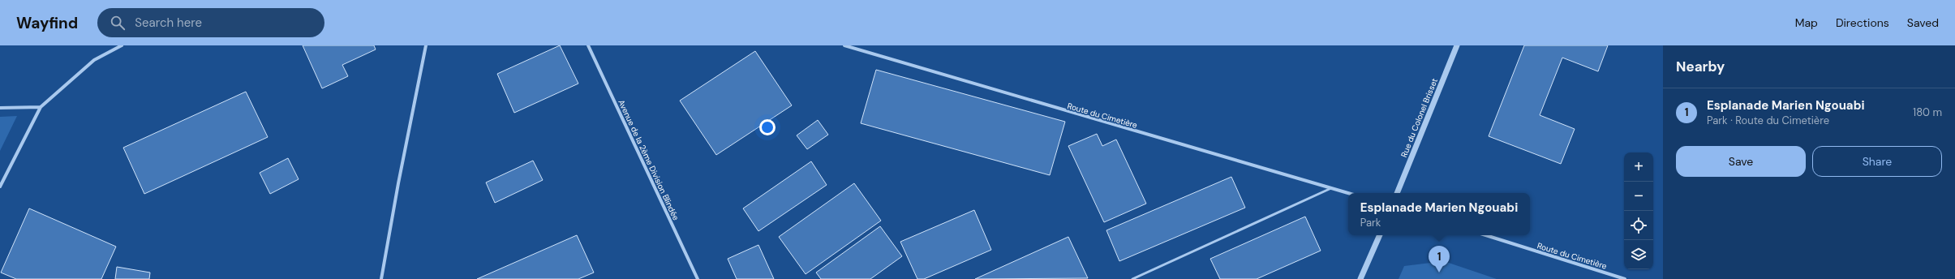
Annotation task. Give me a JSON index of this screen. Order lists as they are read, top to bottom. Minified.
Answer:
{"streets":{"street":["Route du Cimetière","Rue du Colonel Brisset","Avenue de la 2ème Division Blindée"]},"page":{"header":"Wayfind","search":"Search here","nav":["Map","Directions","Saved"],"heading":"Nearby","list":[{"mark":"1","name":"Esplanade Marien Ngouabi","note":"Park · Route du Cimetière","value":"180 m"}],"buttons":["Save","Share"],"map_buttons":["+","−"],"popup":["Esplanade Marien Ngouabi","Park"],"pins":"1"}}
